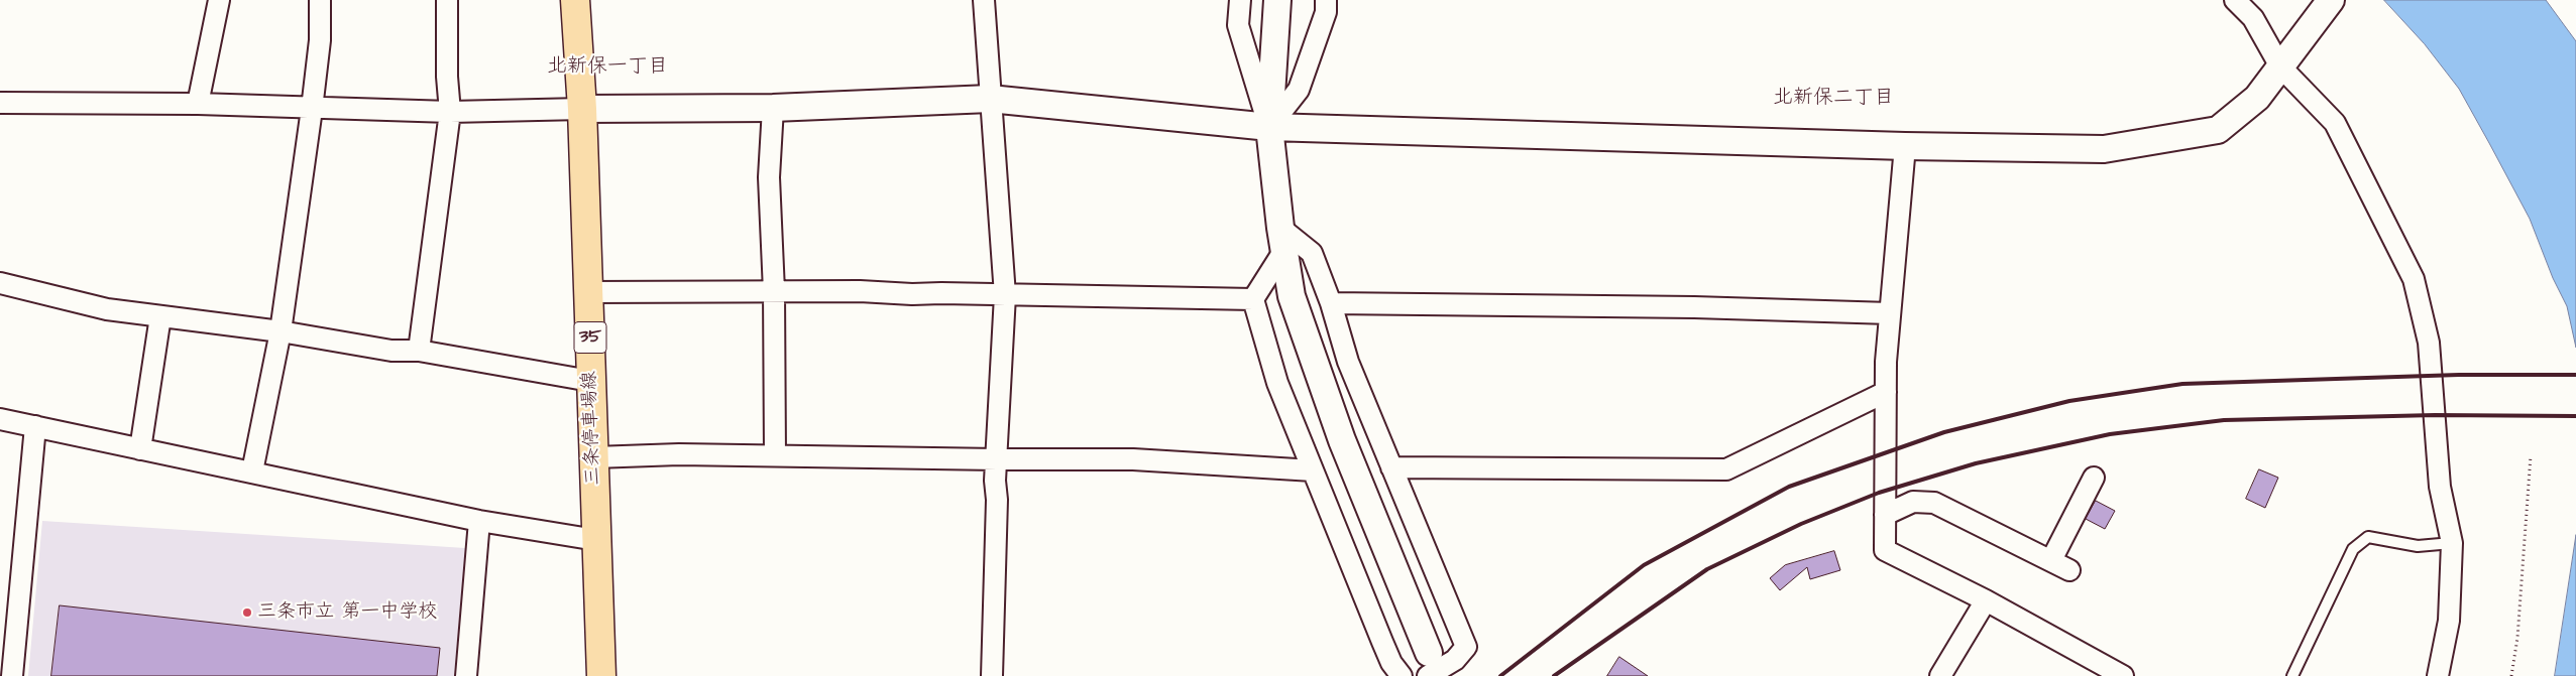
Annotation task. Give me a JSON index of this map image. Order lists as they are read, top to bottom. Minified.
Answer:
{"streets":{"main road":["35","三条停車場線"]},"districts":["北新保一丁目","北新保二丁目"],"places":["三条市立 第一中学校"]}
